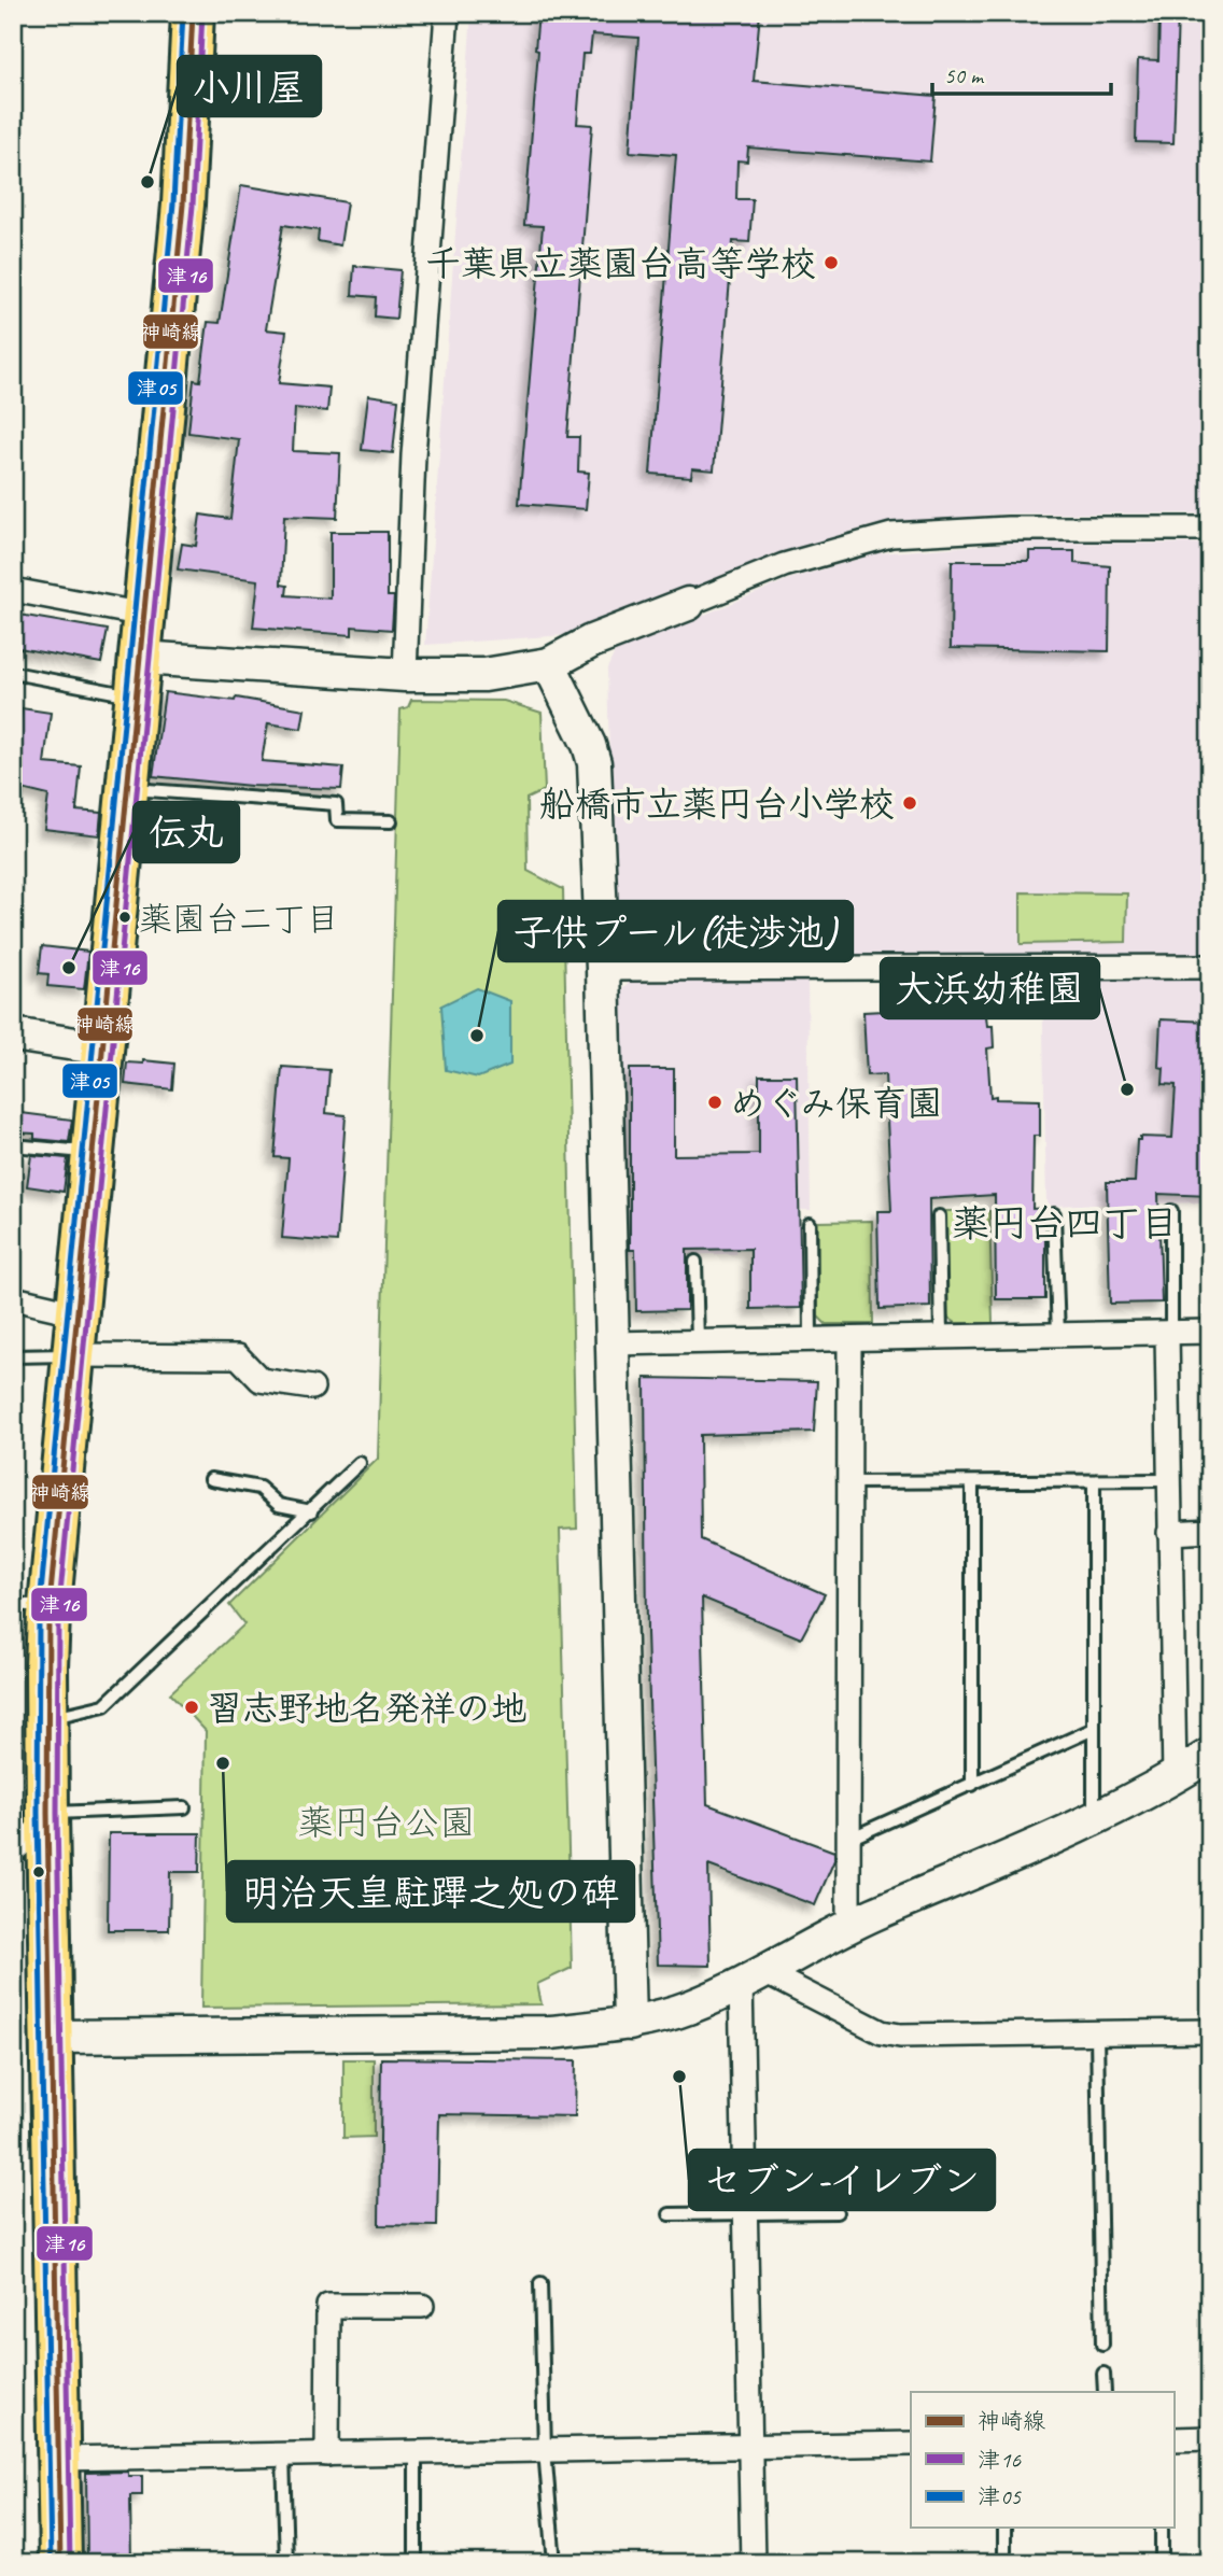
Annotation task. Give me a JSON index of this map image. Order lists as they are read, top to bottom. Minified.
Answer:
{"districts":["薬円台四丁目"],"parks":["薬円台公園"],"places":["小川屋","千葉県立薬園台高等学校","船橋市立薬円台小学校","薬園台二丁目","伝丸","子供プール(徒渉池)","大浜幼稚園","めぐみ保育園","習志野地名発祥の地","明治天皇駐蹕之処の碑","セブン-イレブン"],"lines":["transit line 神崎線","transit line 津16","transit line 津05"],"legend":["神崎線","津16","津05"],"scale_bar":"50 m"}
